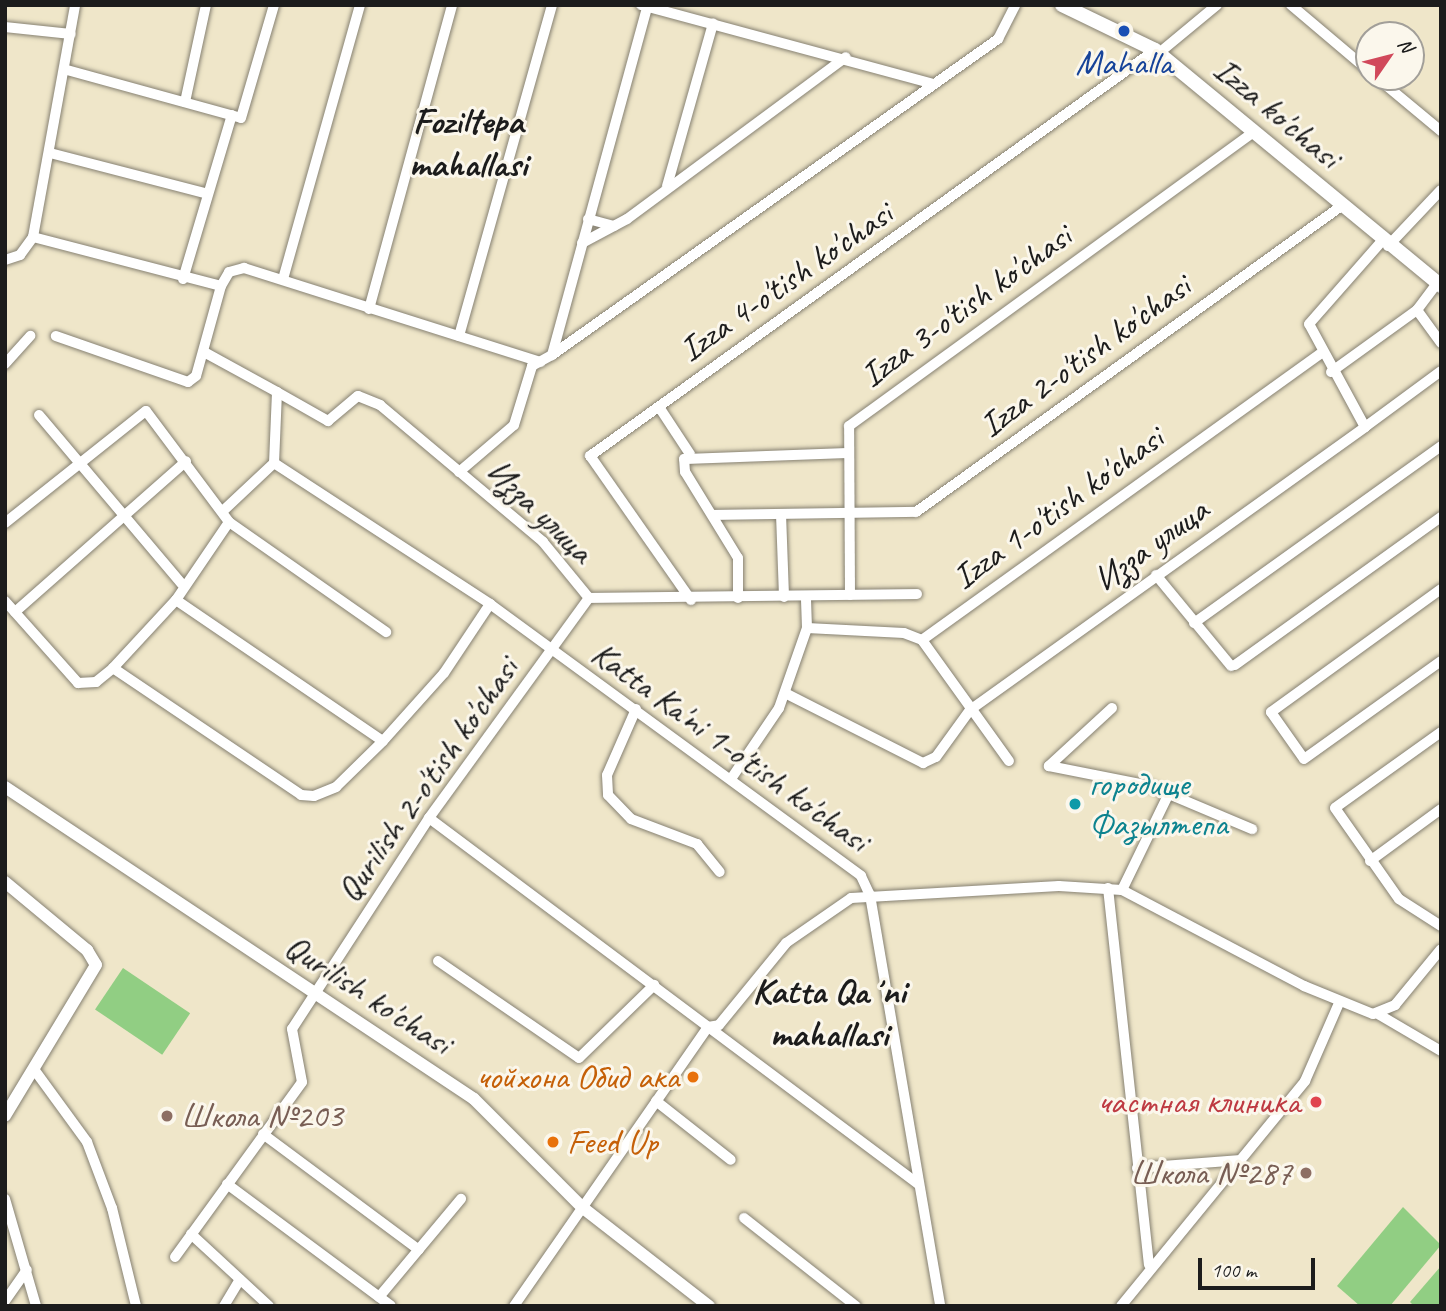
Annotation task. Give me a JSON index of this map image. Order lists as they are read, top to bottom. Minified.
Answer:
{"streets":{"main road":["Izza ko'chasi"],"street":["Izza 4-o'tish ko'chasi","Izza 3-o'tish ko'chasi","Izza 2-o'tish ko'chasi","Izza 1-o'tish ko'chasi","Изза улица","Katta Ka'ni 1-o'tish ko'chasi","Qurilish 2-o'tish ko'chasi","Qurilish ko'chasi"]},"crossings":[["Izza ko'chasi","Izza 4-o'tish ko'chasi"],["Izza ko'chasi","Izza 3-o'tish ko'chasi"],["Izza ko'chasi","Izza 2-o'tish ko'chasi"],["Izza 4-o'tish ko'chasi","Изза улица"],["Izza 3-o'tish ko'chasi","Izza 2-o'tish ko'chasi"],["Izza 3-o'tish ko'chasi","Изза улица"],["Изза улица","Qurilish 2-o'tish ko'chasi"],["Katta Ka'ni 1-o'tish ko'chasi","Qurilish 2-o'tish ko'chasi"],["Qurilish 2-o'tish ko'chasi","Qurilish ko'chasi"]],"districts":["Foziltepa mahallasi","Katta Qaʼni mahallasi"],"places":["Mahalla","городище Фазылтепа","чойхона Обид ака","частная клиника","Школа №203","Feed Up","Школа №287"],"scale_bar":"100 m","north":"top right"}
